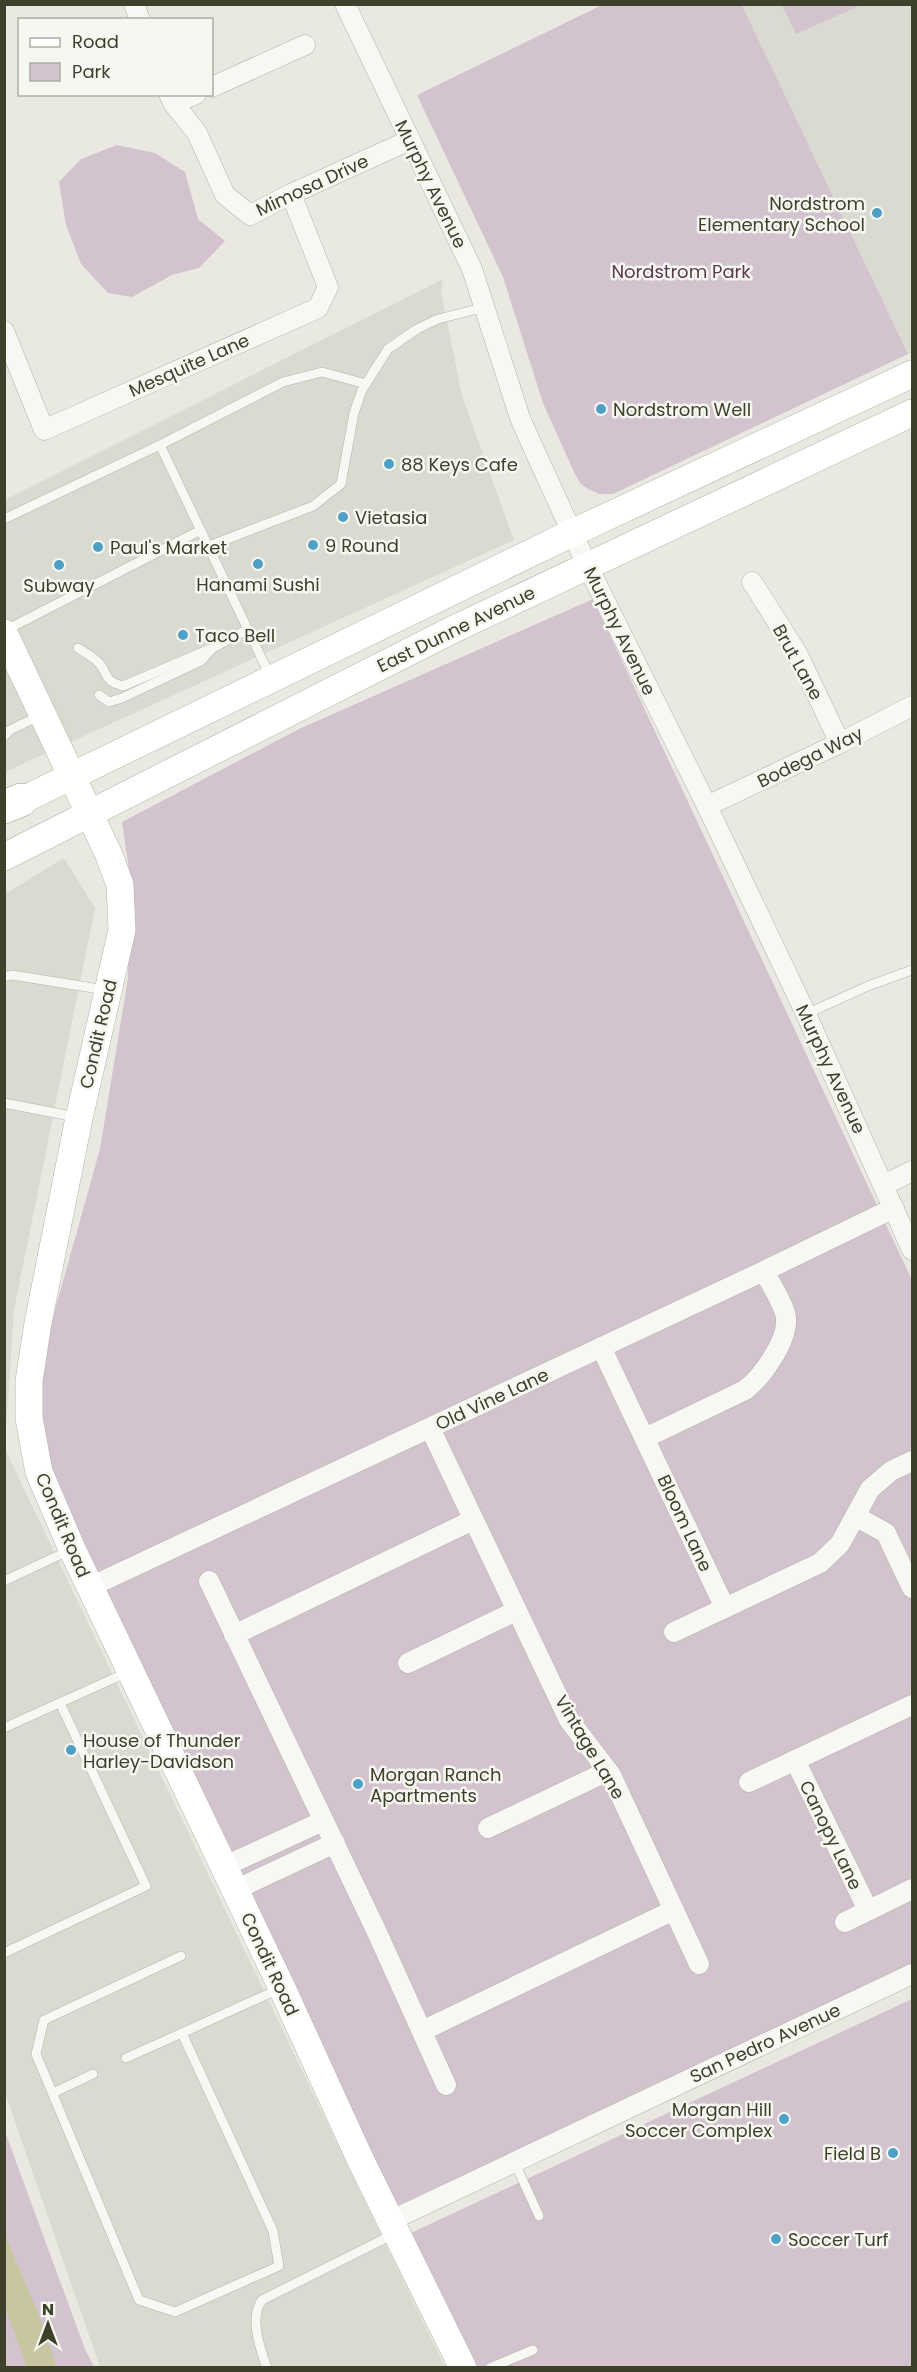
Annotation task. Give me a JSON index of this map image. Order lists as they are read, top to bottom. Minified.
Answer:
{"streets":{"main road":["East Dunne Avenue","Condit Road"],"street":["Murphy Avenue","Mimosa Drive","Mesquite Lane","Brut Lane","Bodega Way","Old Vine Lane","Bloom Lane","Vintage Lane","Canopy Lane","San Pedro Avenue"]},"crossings":[["Murphy Avenue","Mimosa Drive"],["Murphy Avenue","East Dunne Avenue"],["Murphy Avenue","Bodega Way"],["Murphy Avenue","Old Vine Lane"],["Mimosa Drive","Mesquite Lane"],["East Dunne Avenue","Condit Road"],["Brut Lane","Bodega Way"],["Condit Road","Old Vine Lane"],["Condit Road","San Pedro Avenue"],["Old Vine Lane","Bloom Lane"],["Old Vine Lane","Vintage Lane"]],"parks":["Nordstrom Park"],"places":["Nordstrom Elementary School","Nordstrom Well","88 Keys Cafe","Vietasia","9 Round","Paul's Market","Hanami Sushi","Subway","Taco Bell","House of Thunder Harley-Davidson","Morgan Ranch Apartments","Morgan Hill Soccer Complex","Field B","Soccer Turf"],"legend":["Road","Park"],"north":"top"}
